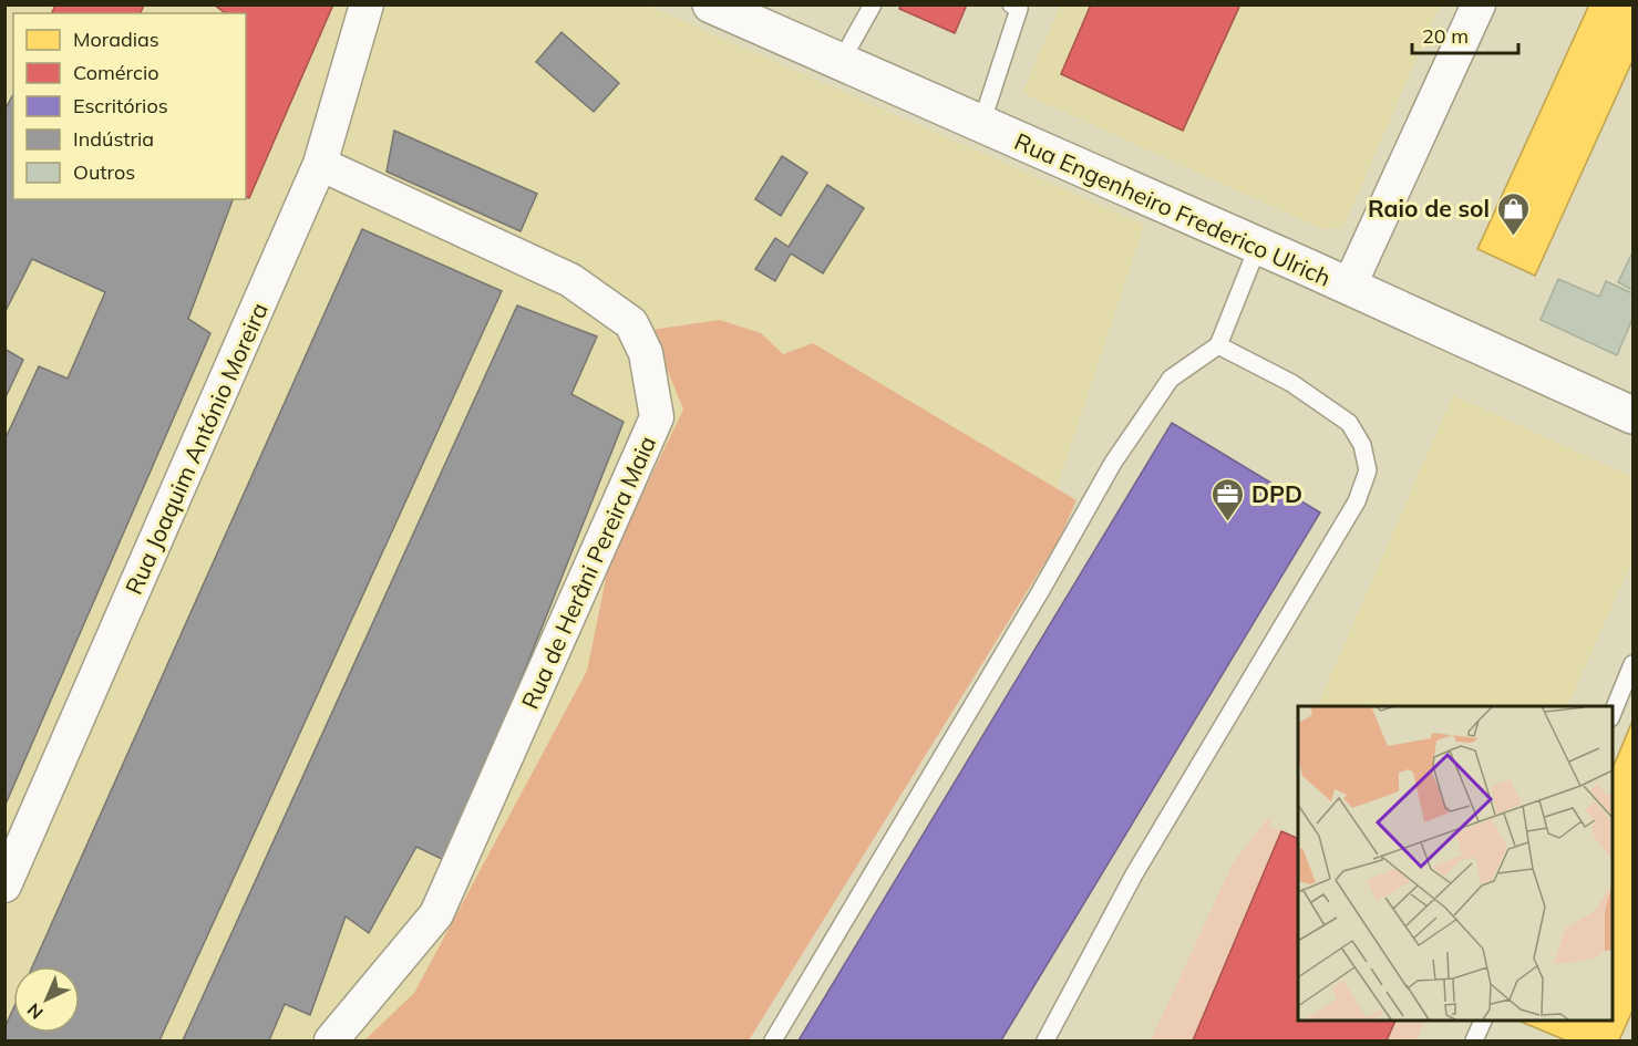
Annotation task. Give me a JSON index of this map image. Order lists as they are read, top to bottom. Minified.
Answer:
{"streets":{"main road":["Rua Engenheiro Frederico Ulrich"],"street":["Rua Joaquim António Moreira","Rua de Herâni Pereira Maia"]},"crossings":[["Rua Joaquim António Moreira","Rua de Herâni Pereira Maia"]],"places":{"shop":["Raio de sol"],"office":["DPD"]},"legend":["Moradias","Comércio","Escritórios","Indústria","Outros"],"scale_bar":"20 m","north":"bottom left"}
